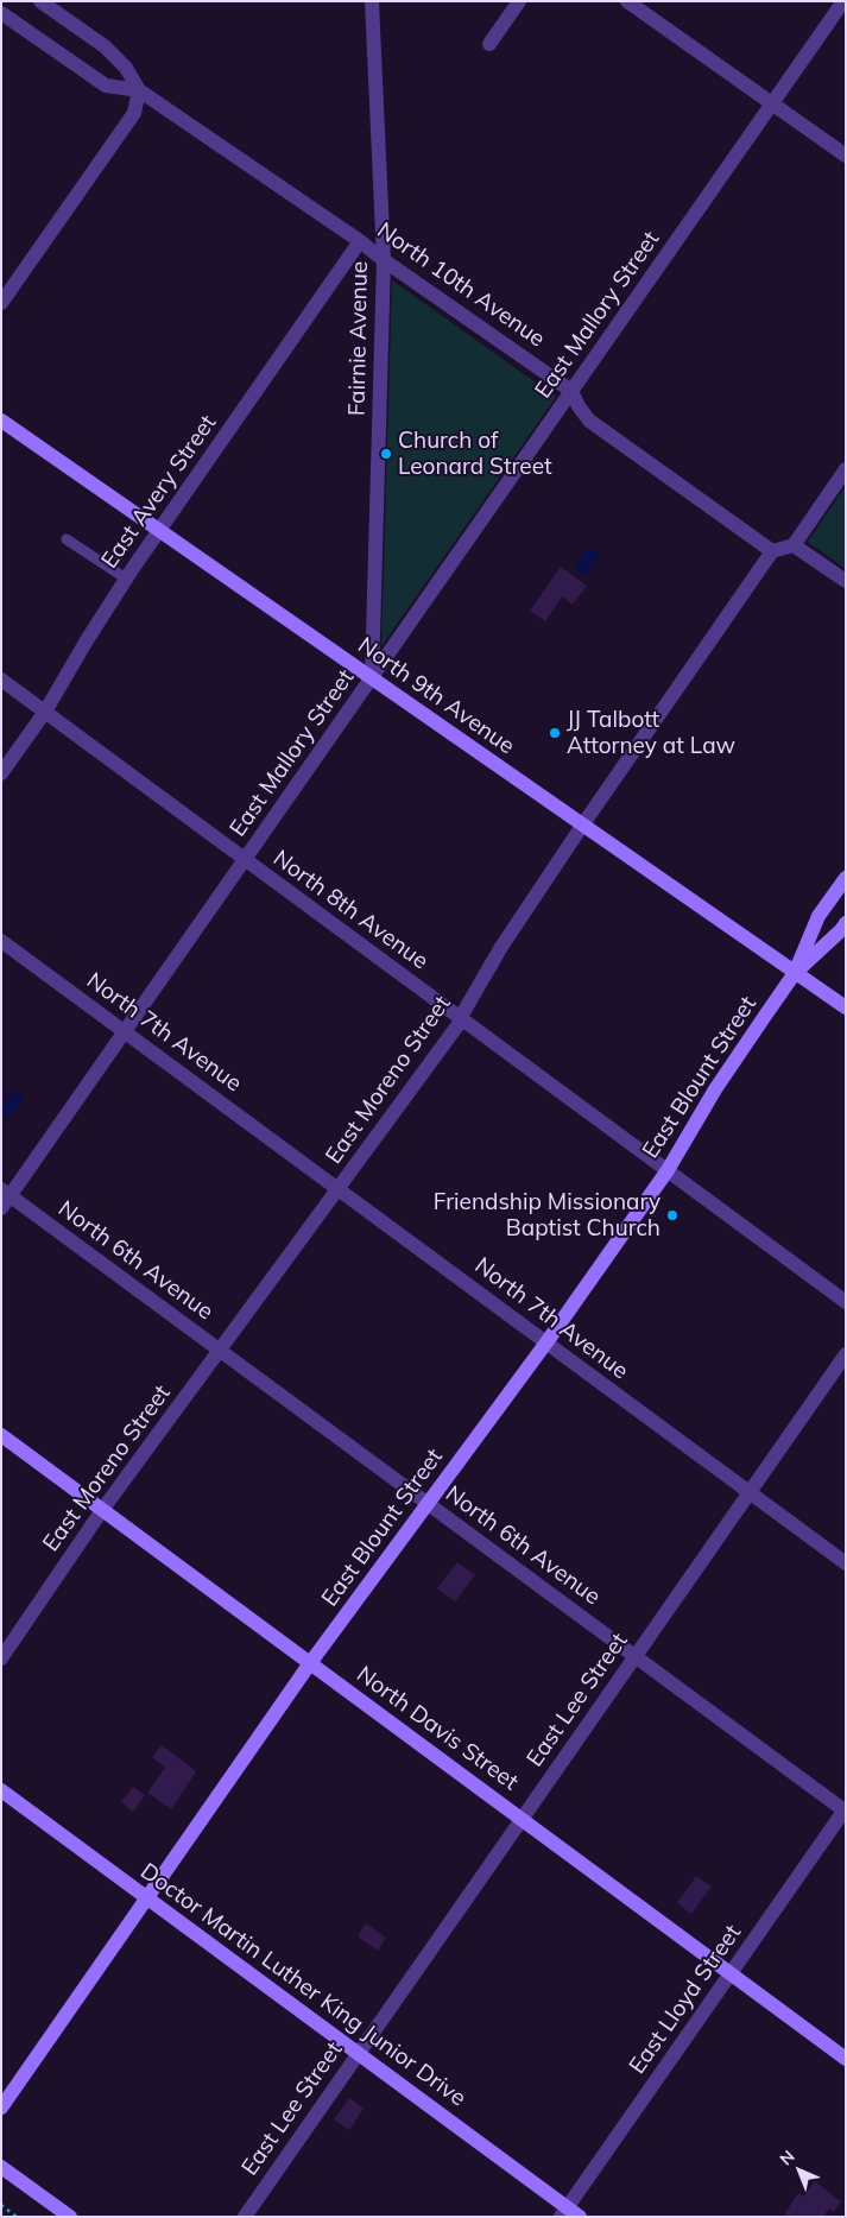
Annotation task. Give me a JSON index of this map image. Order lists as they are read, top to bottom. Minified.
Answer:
{"streets":{"main road":["North 9th Avenue","East Blount Street","North Davis Street","Doctor Martin Luther King Junior Drive"],"street":["North 10th Avenue","East Mallory Street","Fairnie Avenue","East Avery Street","North 8th Avenue","North 7th Avenue","East Moreno Street","North 6th Avenue","East Lee Street","East Lloyd Street"]},"crossings":[["North 10th Avenue","East Mallory Street"],["North 10th Avenue","Fairnie Avenue"],["North 10th Avenue","East Avery Street"],["North 10th Avenue","East Moreno Street"],["East Mallory Street","Fairnie Avenue"],["East Mallory Street","North 9th Avenue"],["East Mallory Street","North 8th Avenue"],["East Mallory Street","North 7th Avenue"],["East Mallory Street","North 6th Avenue"],["Fairnie Avenue","North 9th Avenue"],["East Avery Street","North 9th Avenue"],["East Avery Street","North 8th Avenue"],["North 9th Avenue","East Blount Street"],["North 9th Avenue","East Moreno Street"],["North 8th Avenue","East Blount Street"],["North 8th Avenue","East Moreno Street"],["North 7th Avenue","East Blount Street"],["North 7th Avenue","East Moreno Street"],["North 7th Avenue","East Lee Street"],["East Blount Street","North 6th Avenue"],["East Blount Street","North Davis Street"],["East Blount Street","Doctor Martin Luther King Junior Drive"],["East Moreno Street","North 6th Avenue"],["East Moreno Street","North Davis Street"],["North 6th Avenue","East Lee Street"],["North 6th Avenue","East Lloyd Street"],["East Lee Street","North Davis Street"],["East Lee Street","Doctor Martin Luther King Junior Drive"],["North Davis Street","East Lloyd Street"],["Doctor Martin Luther King Junior Drive","East Lloyd Street"]],"places":["Church of Leonard Street","JJ Talbott Attorney at Law","Friendship Missionary Baptist Church"],"north":"top left"}
